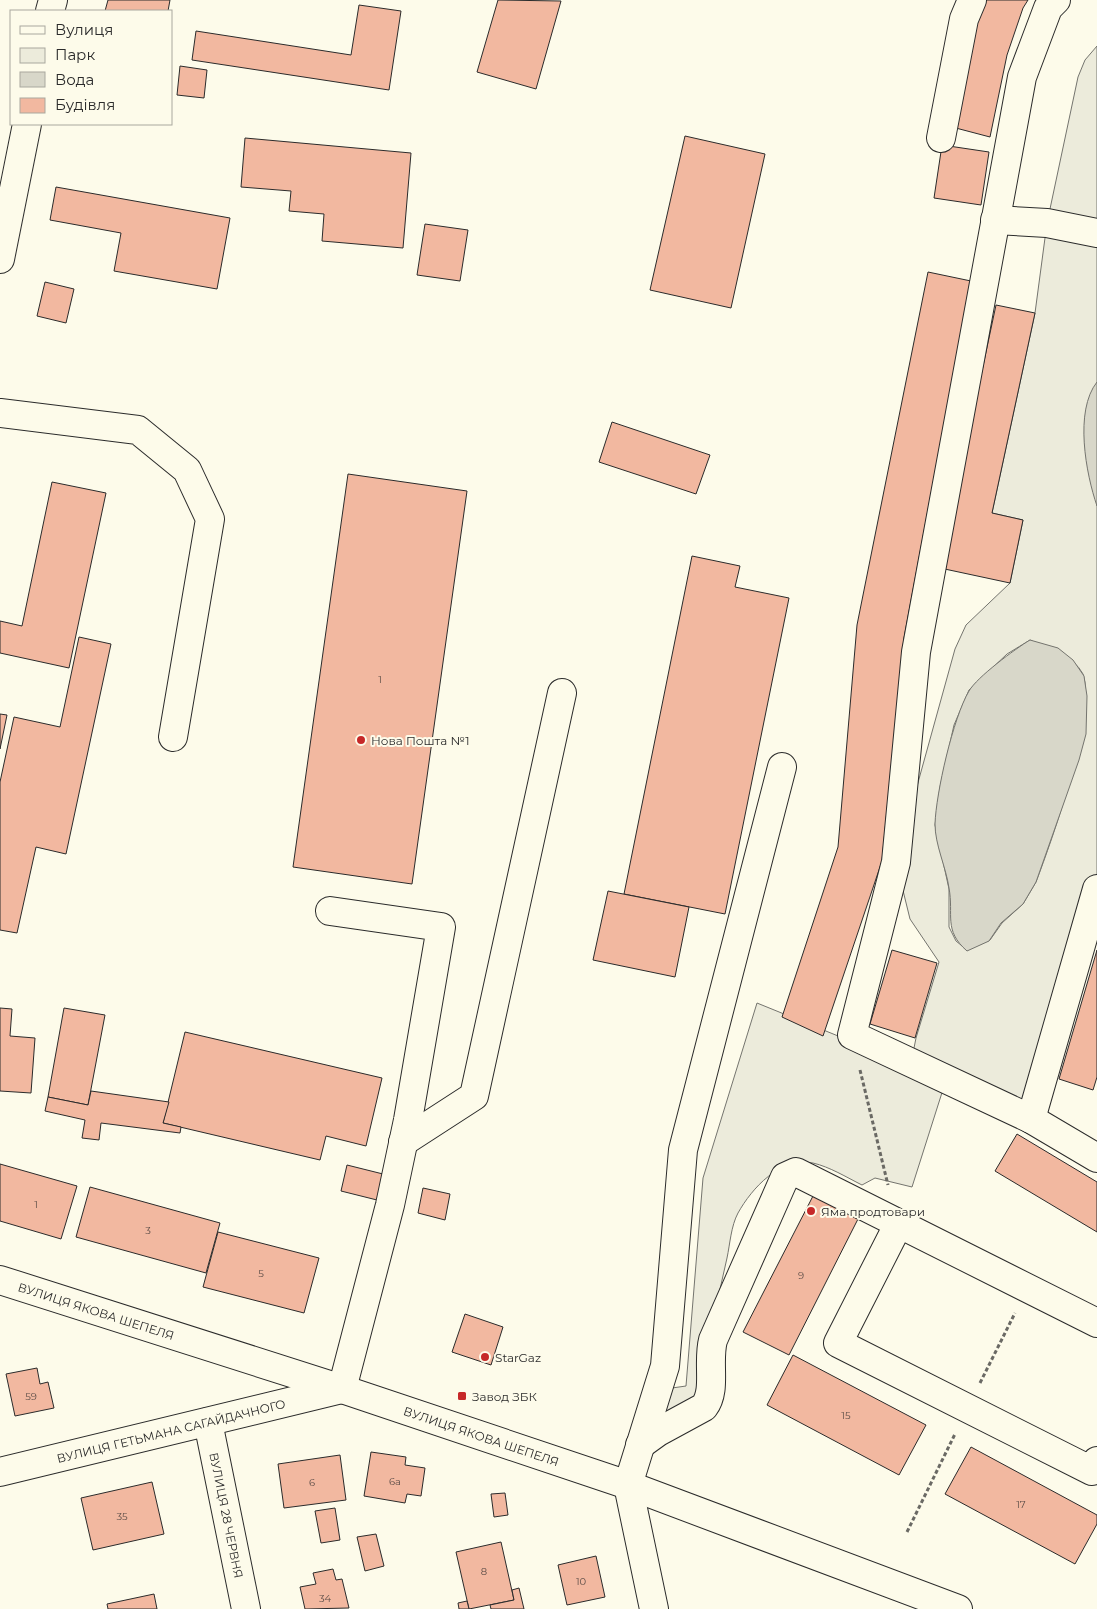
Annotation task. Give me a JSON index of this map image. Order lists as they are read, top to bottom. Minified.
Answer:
{"streets":{"street":["ВУЛИЦЯ ЯКОВА ШЕПЕЛЯ","ВУЛИЦЯ ГЕТЬМАНА САГАЙДАЧНОГО","ВУЛИЦЯ 28 ЧЕРВНЯ"]},"crossings":[["ВУЛИЦЯ ЯКОВА ШЕПЕЛЯ","ВУЛИЦЯ ГЕТЬМАНА САГАЙДАЧНОГО"],["ВУЛИЦЯ ГЕТЬМАНА САГАЙДАЧНОГО","ВУЛИЦЯ 28 ЧЕРВНЯ"]],"places":{"other":["Нова Пошта №1","Яма продтовари","StarGaz"],"transit":["Завод ЗБК"]},"house_numbers":["1","1","3","5","9","59","15","6а","6","17","35","8","10","34"],"legend":["Вулиця","Парк","Вода","Будівля"]}
